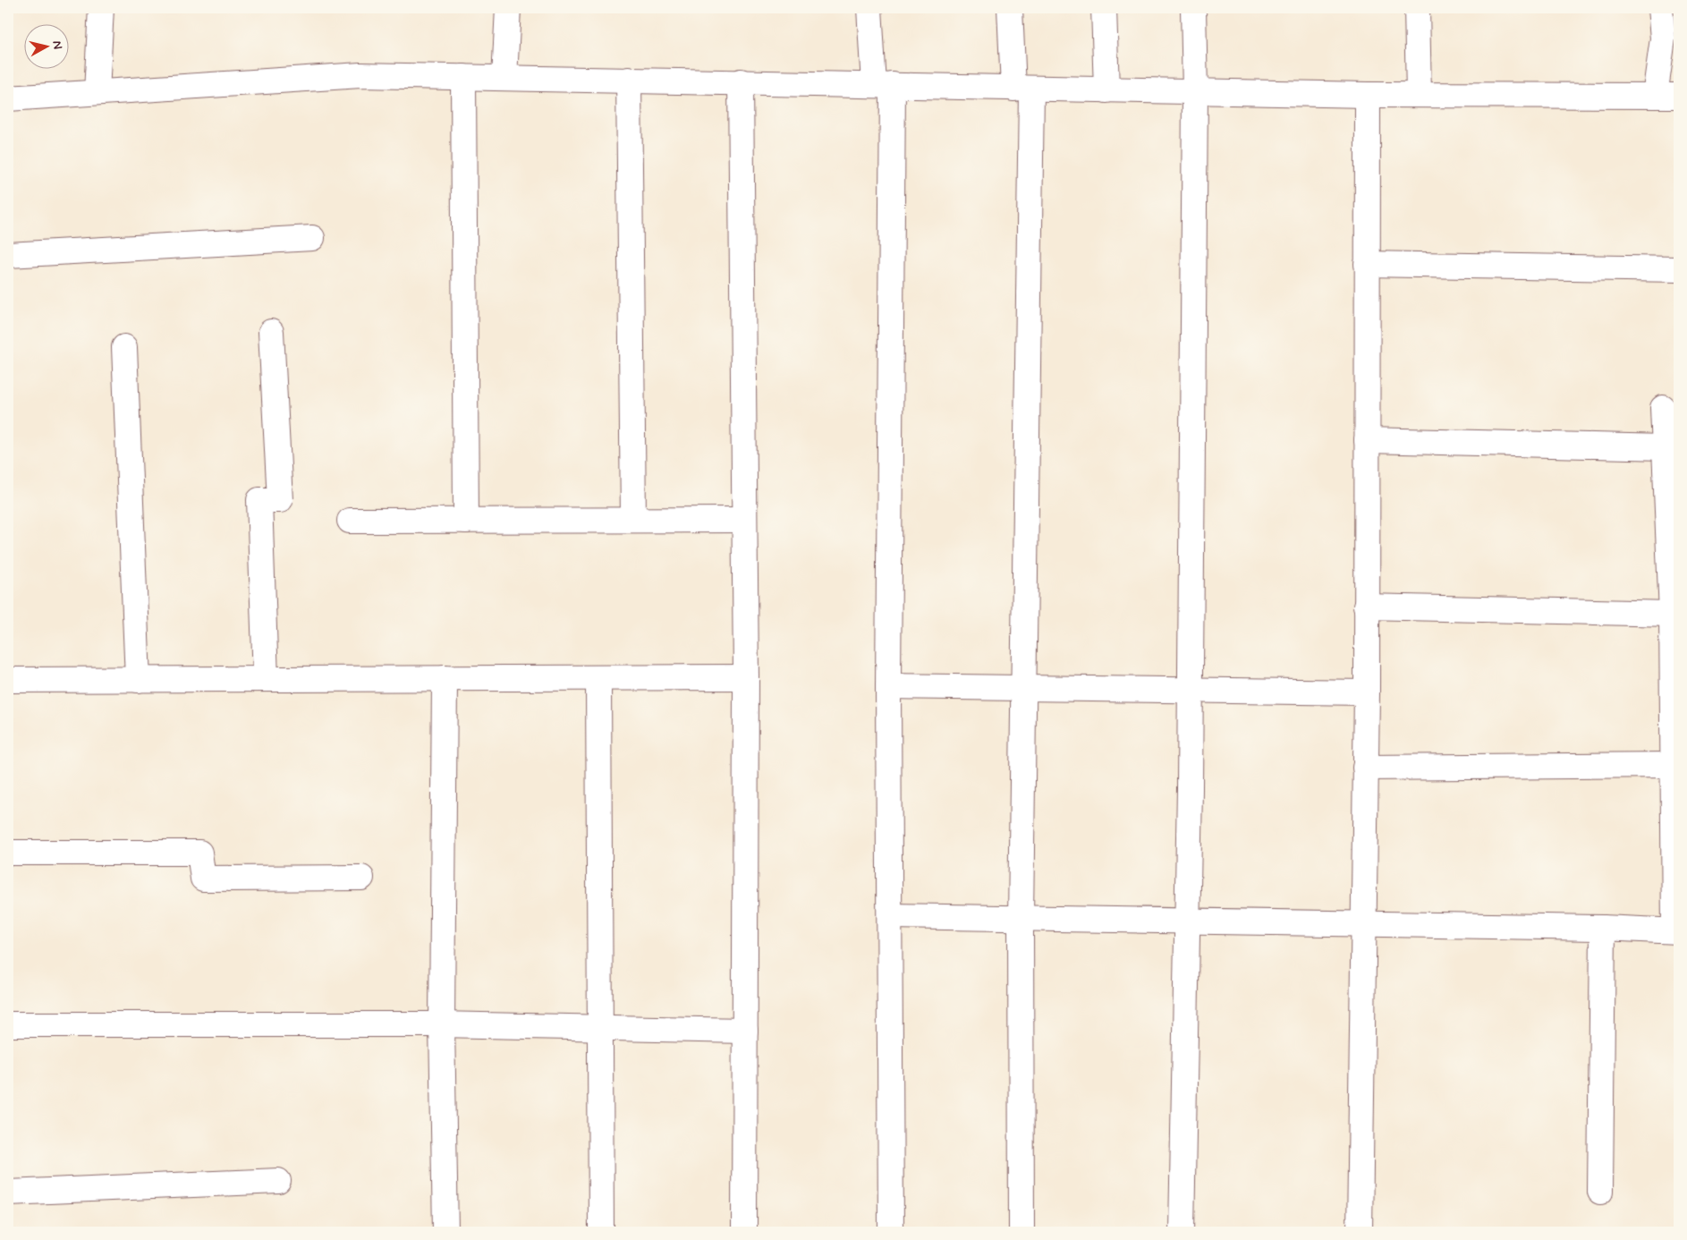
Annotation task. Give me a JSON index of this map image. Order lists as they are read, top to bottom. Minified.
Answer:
{"north":"right"}
